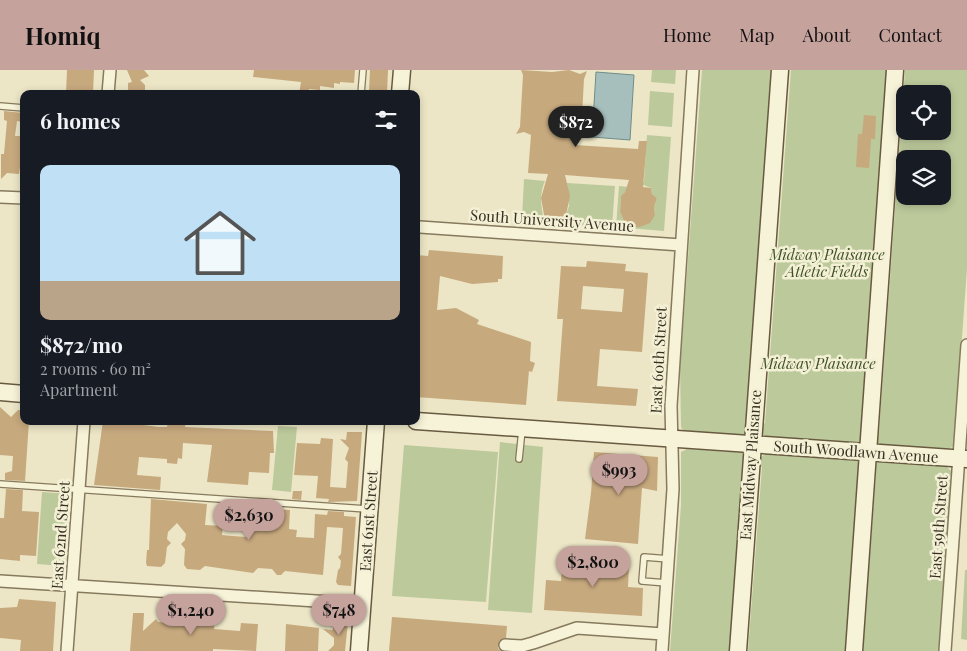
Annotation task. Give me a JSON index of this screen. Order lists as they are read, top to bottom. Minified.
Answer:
{"streets":{"street":["South University Avenue","East 60th Street","South Woodlawn Avenue","East Midway Plaisance","East 61st Street","East 59th Street","East 62nd Street"]},"crossings":[["South University Avenue","East 60th Street"],["East 60th Street","South Woodlawn Avenue"],["South Woodlawn Avenue","East Midway Plaisance"],["South Woodlawn Avenue","East 59th Street"]],"parks":["Midway Plaisance Atletic Fields","Midway Plaisance"],"page":{"header":"Homiq","nav":["Home","Map","About","Contact"],"heading":"6 homes","price":["$872","$993","$2,630","$2,800","$1,240","$748"],"list":[{"name":"$872/mo","note":"2 rooms · 60 m² · Apartment"}]}}
